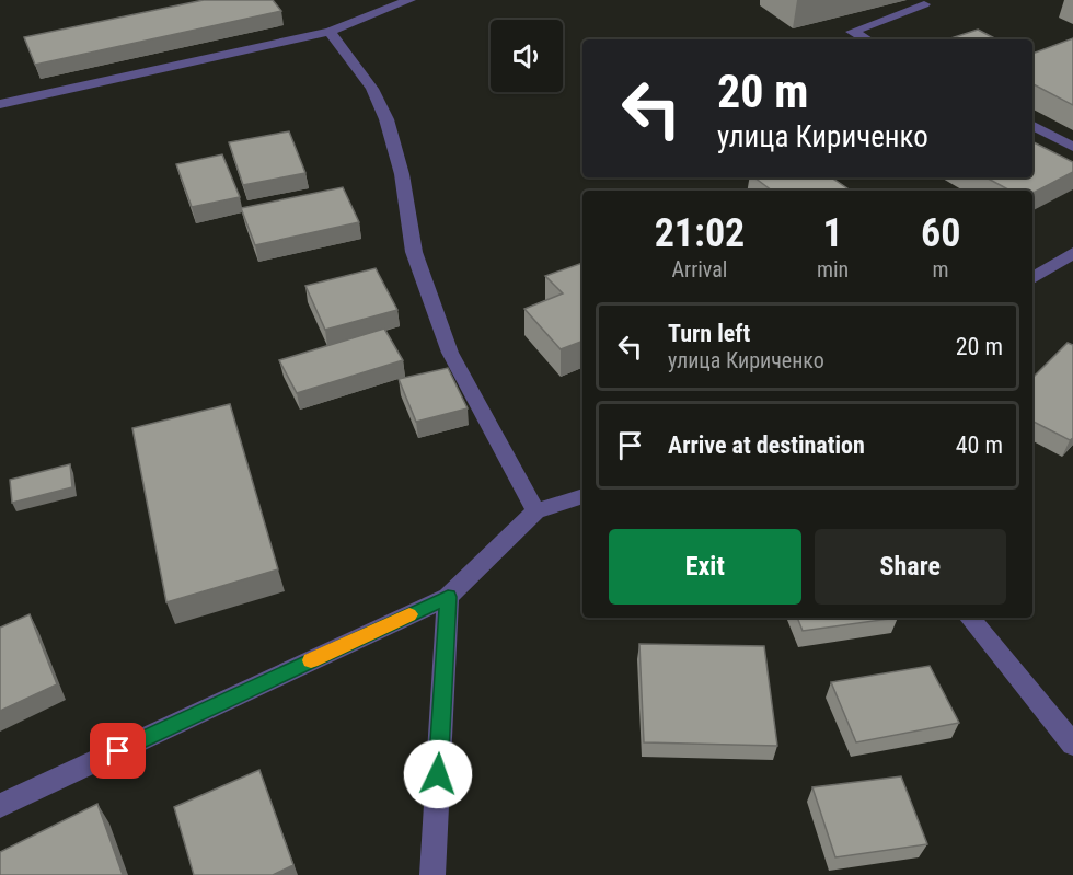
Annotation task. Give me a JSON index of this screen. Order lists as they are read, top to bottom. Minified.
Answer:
{"page":{"turn":["20 m","улица Кириченко"],"eta":["21:02","Arrival","1","min","60","m"],"list":[{"name":"Turn left","note":"улица Кириченко","value":"20 m"},{"name":"Arrive at destination","value":"40 m"}],"buttons":["Exit","Share"]}}
